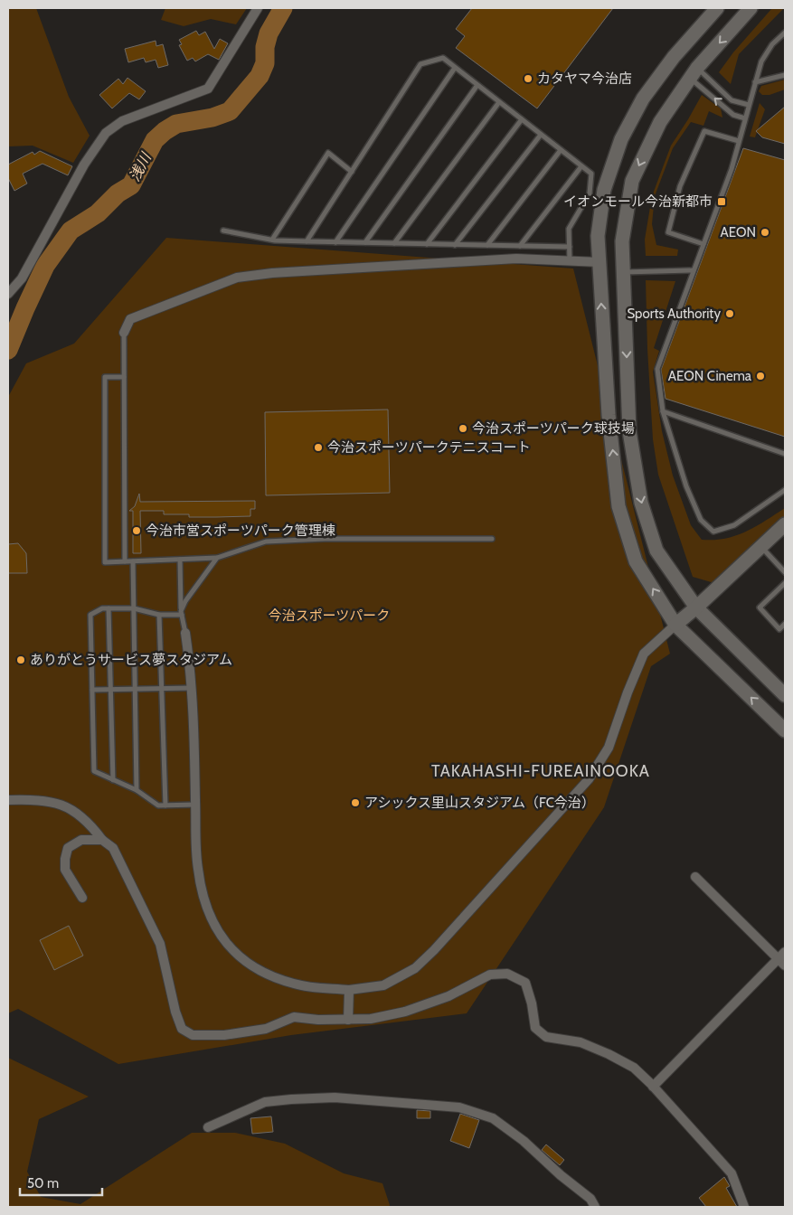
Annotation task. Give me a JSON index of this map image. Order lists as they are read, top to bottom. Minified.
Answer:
{"districts":["TAKAHASHI-FUREAINOOKA"],"water":["浅川"],"parks":["今治スポーツパーク"],"places":{"other":["カタヤマ今治店","AEON","Sports Authority","AEON Cinema","今治スポーツパーク球技場","今治スポーツパークテニスコート","今治市営スポーツパーク管理棟","ありがとうサービス夢スタジアム","アシックス里山スタジアム（FC今治）"],"transit":["イオンモール今治新都市"]},"scale_bar":"50 m"}
